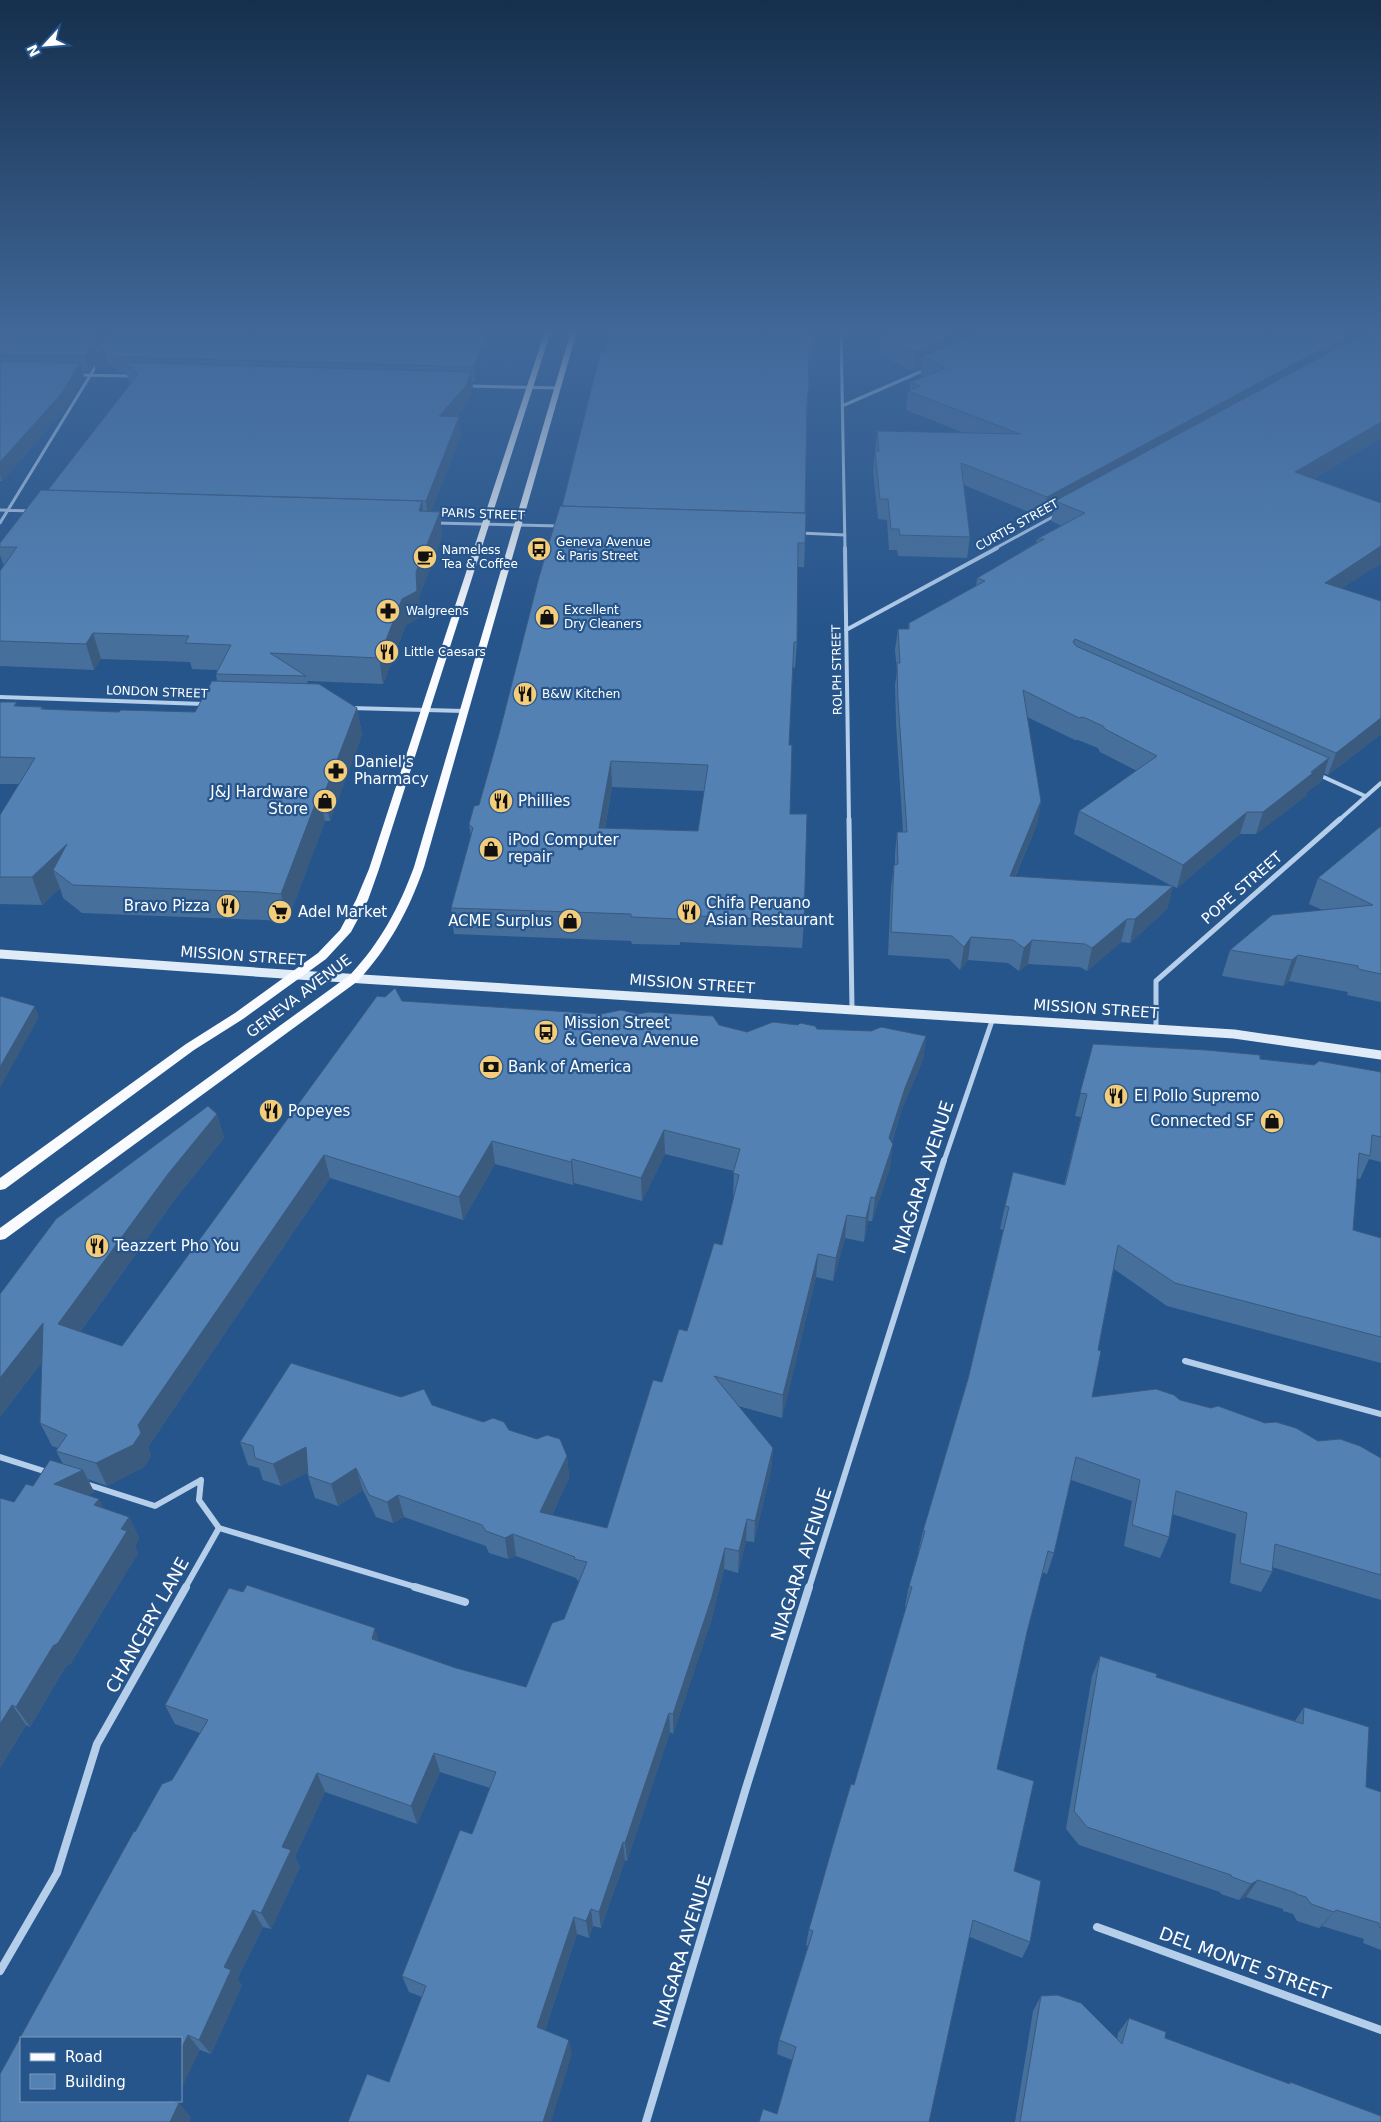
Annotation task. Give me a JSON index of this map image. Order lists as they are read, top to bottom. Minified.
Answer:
{"streets":{"main road":["MISSION STREET","GENEVA AVENUE"],"street":["PARIS STREET","CURTIS STREET","ROLPH STREET","LONDON STREET","POPE STREET","NIAGARA AVENUE","CHANCERY LANE","DEL MONTE STREET"]},"crossings":[["PARIS STREET","GENEVA AVENUE"],["CURTIS STREET","ROLPH STREET"],["ROLPH STREET","MISSION STREET"],["POPE STREET","MISSION STREET"],["MISSION STREET","GENEVA AVENUE"],["MISSION STREET","NIAGARA AVENUE"]],"places":{"bus stop":["Geneva Avenue & Paris Street","Mission Street & Geneva Avenue"],"cafe":["Nameless Tea & Coffee"],"pharmacy":["Walgreens","Daniel's Pharmacy"],"shop":["Excellent Dry Cleaners","J&J Hardware Store","iPod Computer repair","ACME Surplus","Connected SF"],"restaurant":["Little Caesars","B&W Kitchen","Phillies","Bravo Pizza","Chifa Peruano Asian Restaurant","El Pollo Supremo","Popeyes","Teazzert Pho You"],"supermarket":["Adel Market"],"bank":["Bank of America"]},"legend":["Road","Building"],"north":"bottom left"}
